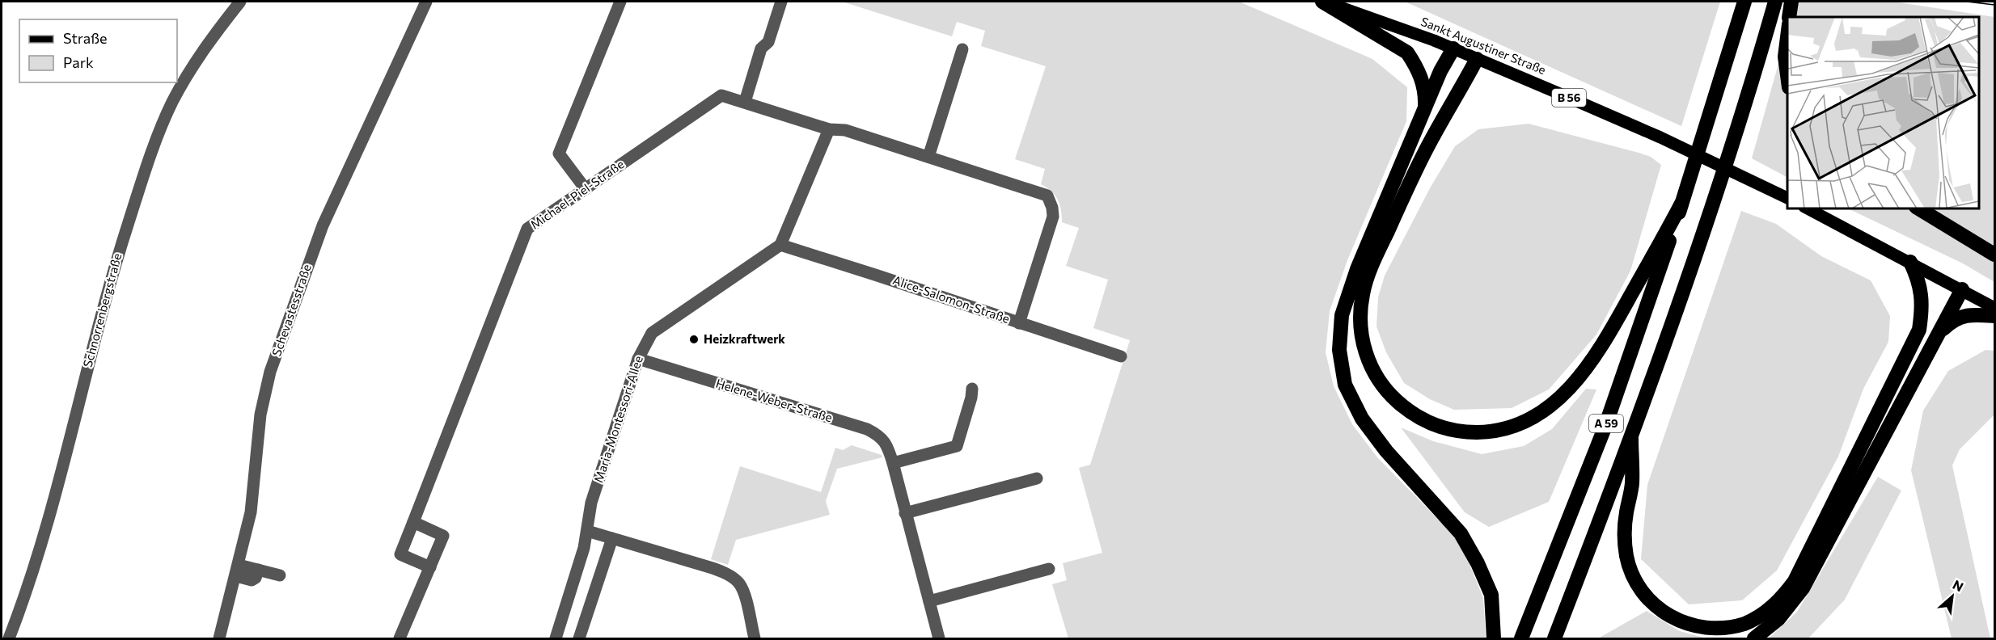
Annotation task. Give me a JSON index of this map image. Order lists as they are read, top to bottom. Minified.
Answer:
{"streets":{"highway":["A 59"],"main road":["Sankt Augustiner Straße","B 56"],"street":["Michael-Piel-Straße","Alice-Salomon-Straße","Schnorrenbergstraße","Schevastesstraße","Helene-Weber-Straße","Maria-Montessori-Allee"]},"crossings":[["Michael-Piel-Straße","Alice-Salomon-Straße"],["Alice-Salomon-Straße","Maria-Montessori-Allee"],["Helene-Weber-Straße","Maria-Montessori-Allee"]],"places":["Heizkraftwerk"],"legend":["Straße","Park"],"north":"top right"}
